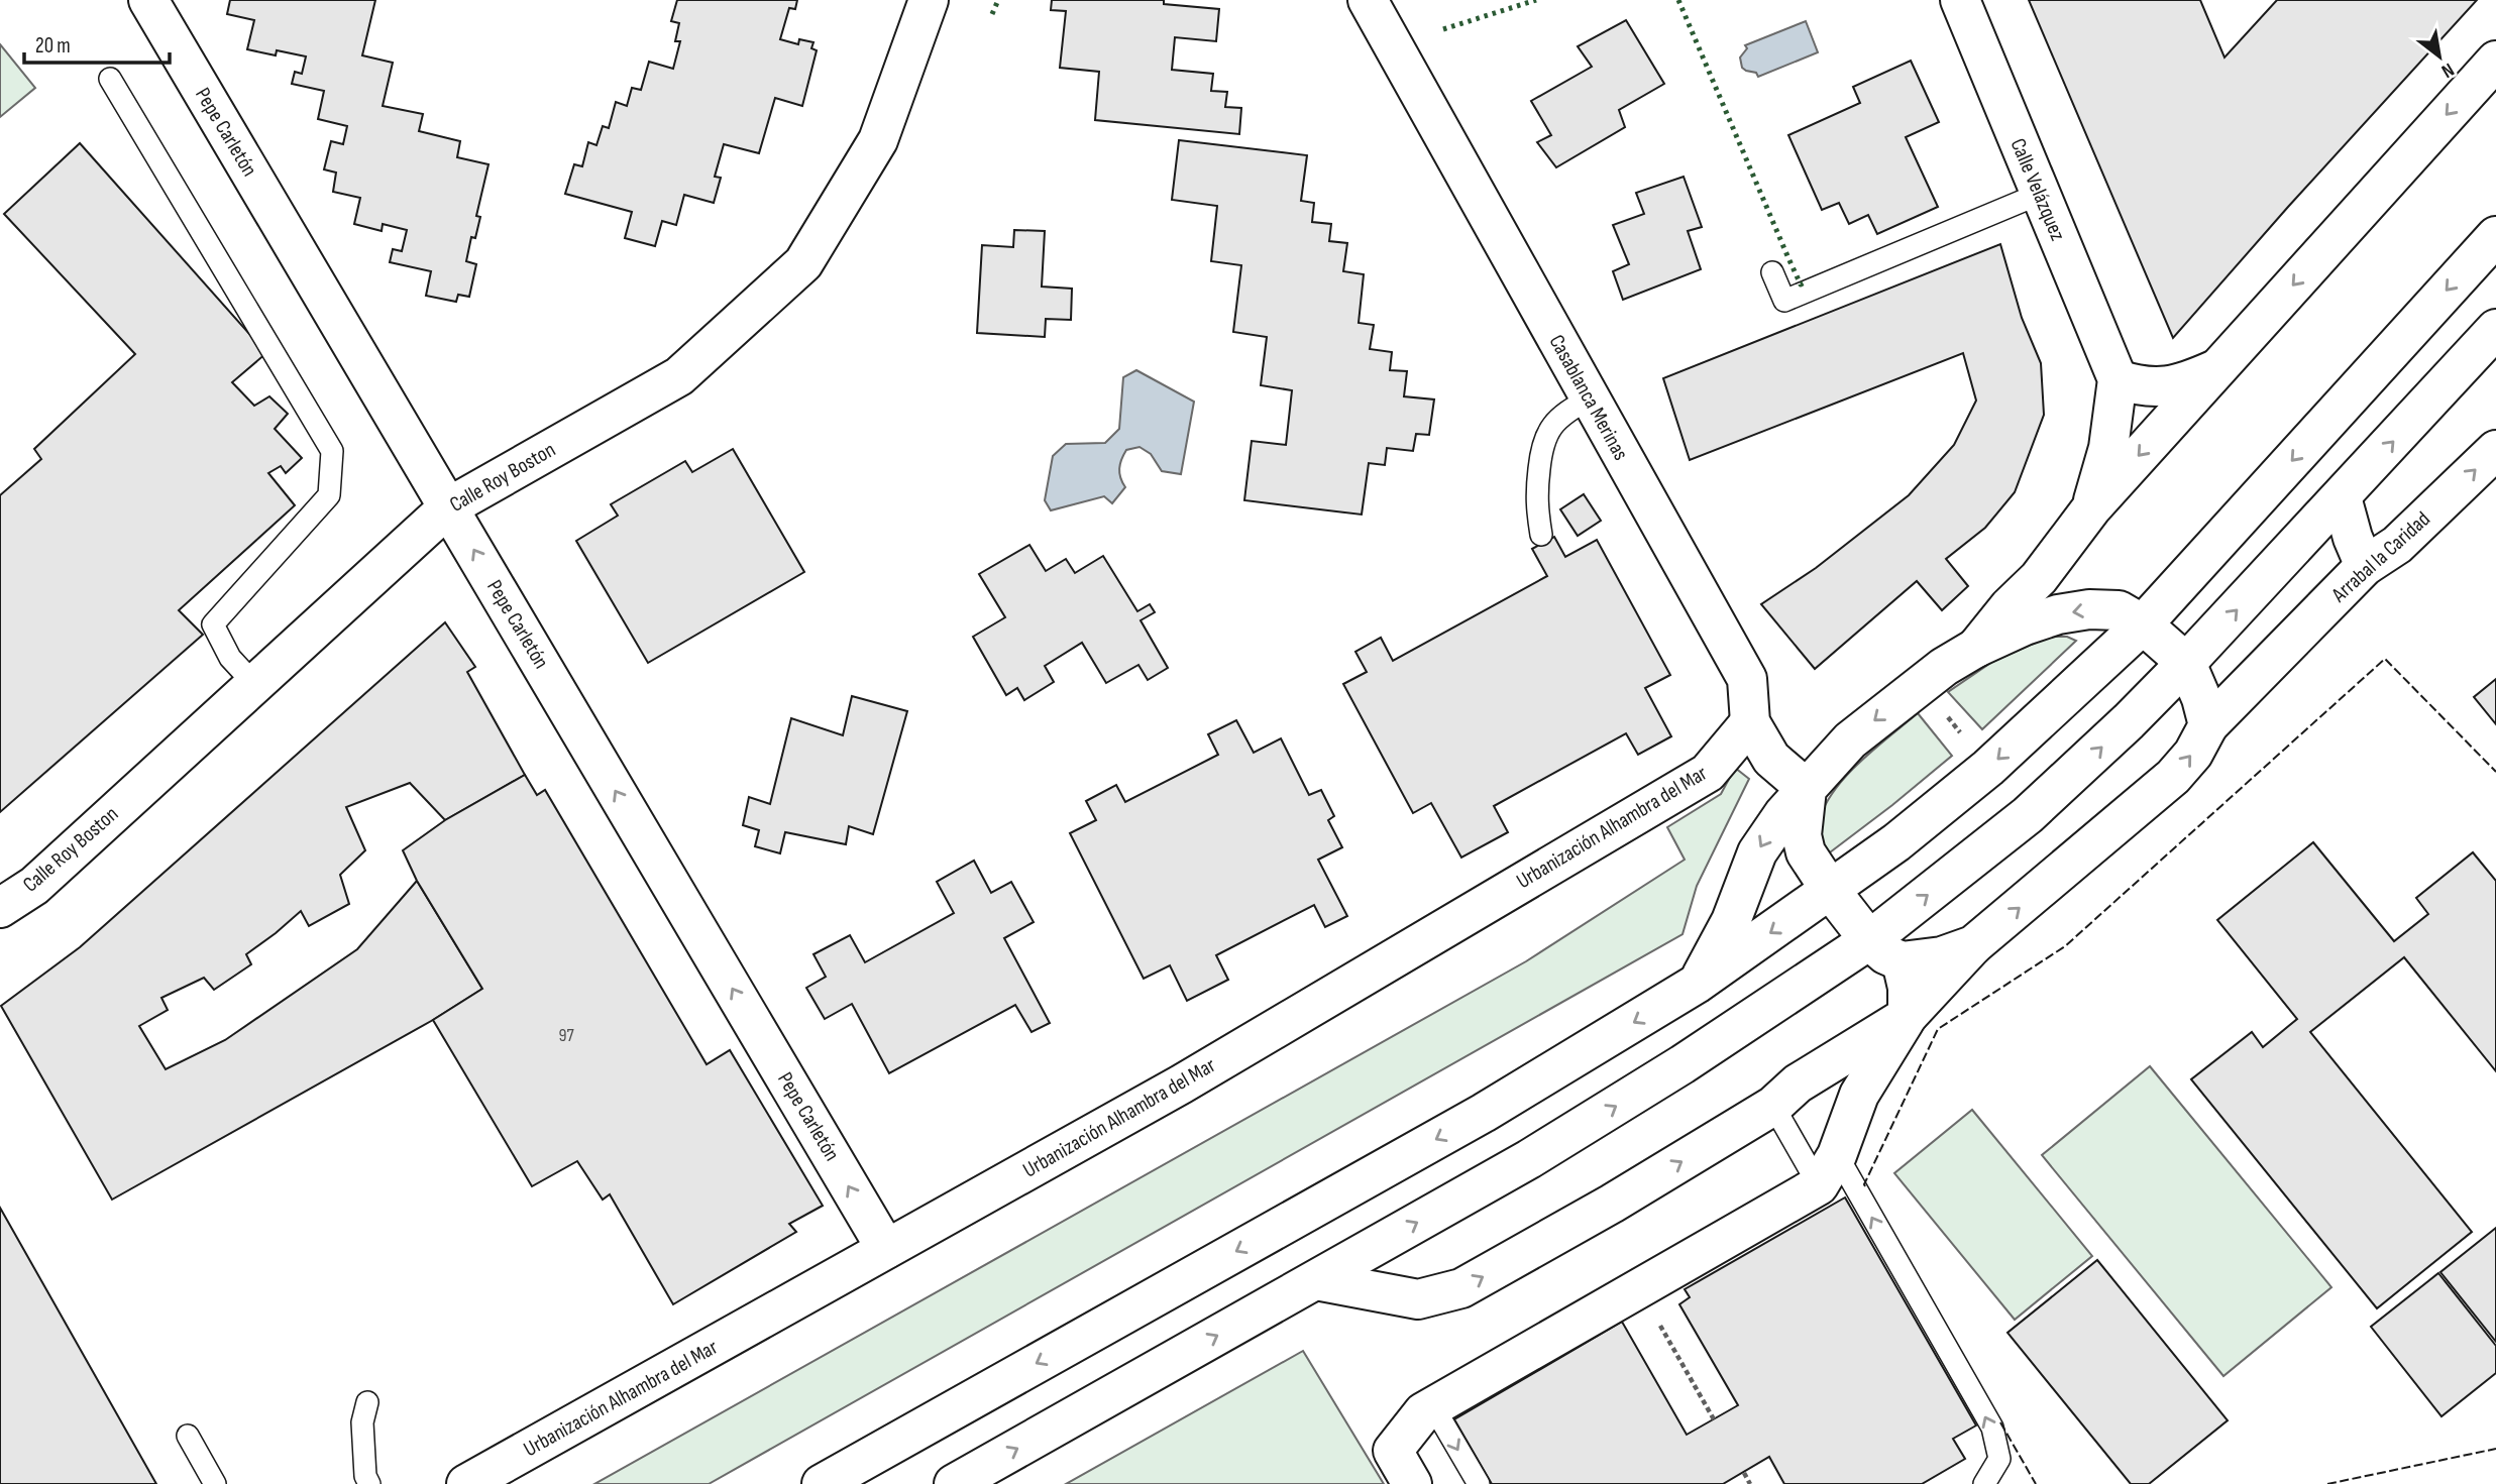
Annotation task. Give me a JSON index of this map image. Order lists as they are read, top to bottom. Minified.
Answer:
{"streets":{"street":["Pepe Carletón","Calle Velázquez","Casablanca Merinas","Calle Roy Boston","Arrabal la Caridad","Urbanización Alhambra del Mar"]},"crossings":[["Pepe Carletón","Calle Roy Boston"],["Pepe Carletón","Urbanización Alhambra del Mar"],["Casablanca Merinas","Urbanización Alhambra del Mar"]],"one_way":["Pepe Carletón"],"house_numbers":["97"],"scale_bar":"20 m","north":"bottom right"}
